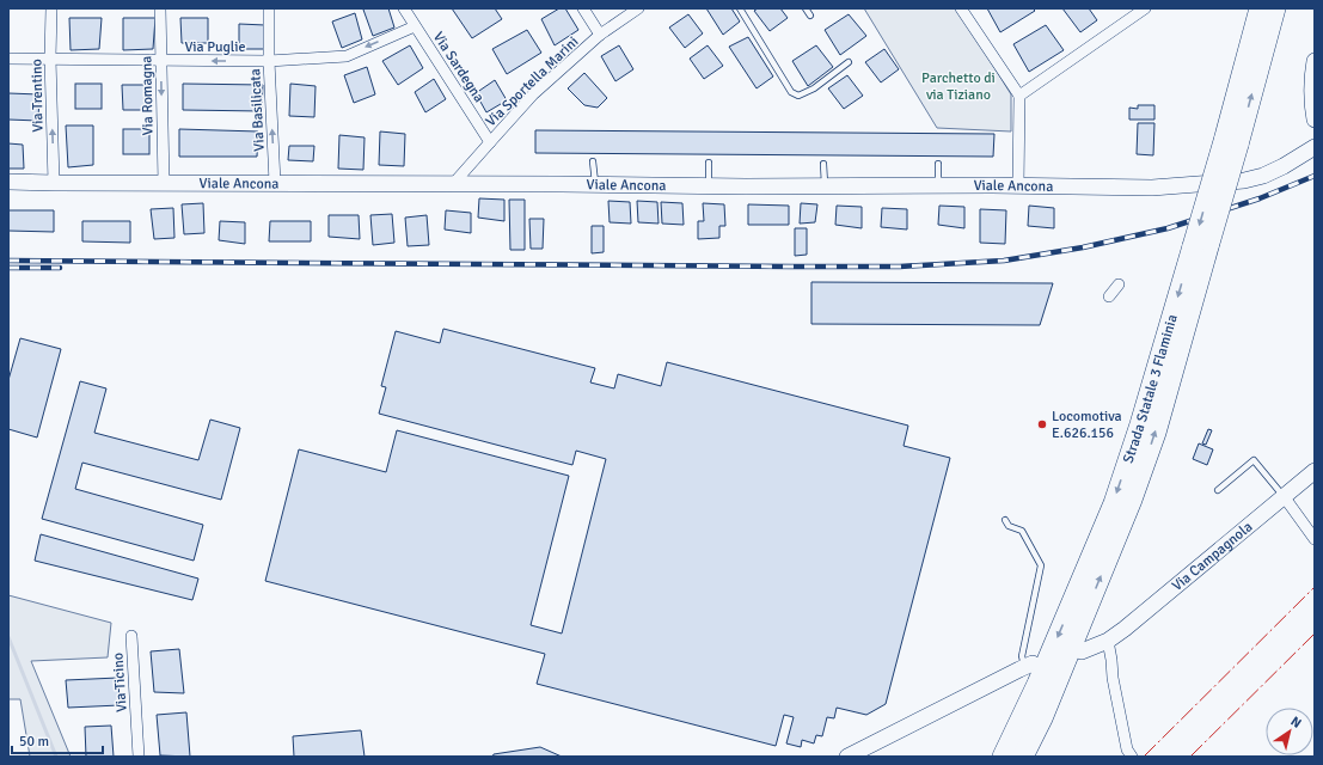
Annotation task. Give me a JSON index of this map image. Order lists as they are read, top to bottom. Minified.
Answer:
{"streets":{"highway":["Strada Statale 3 Flaminia"],"main road":["Viale Ancona","Via Campagnola"],"street":["Via Puglie","Via Sardegna","Via Sportella Marini","Via Trentino","Via Romagna","Via Basilicata","Via Ticino"]},"crossings":[["Via Puglie","Via Sardegna"],["Via Puglie","Via Trentino"],["Via Puglie","Via Romagna"],["Via Puglie","Via Basilicata"],["Via Sardegna","Via Sportella Marini"],["Via Sportella Marini","Viale Ancona"],["Via Trentino","Viale Ancona"],["Via Romagna","Viale Ancona"],["Via Basilicata","Viale Ancona"]],"one_way":["Via Puglie","Via Trentino","Via Romagna","Via Basilicata"],"parks":["Parchetto di via Tiziano"],"places":["Locomotiva E.626.156"],"scale_bar":"50 m","north":"top right"}
